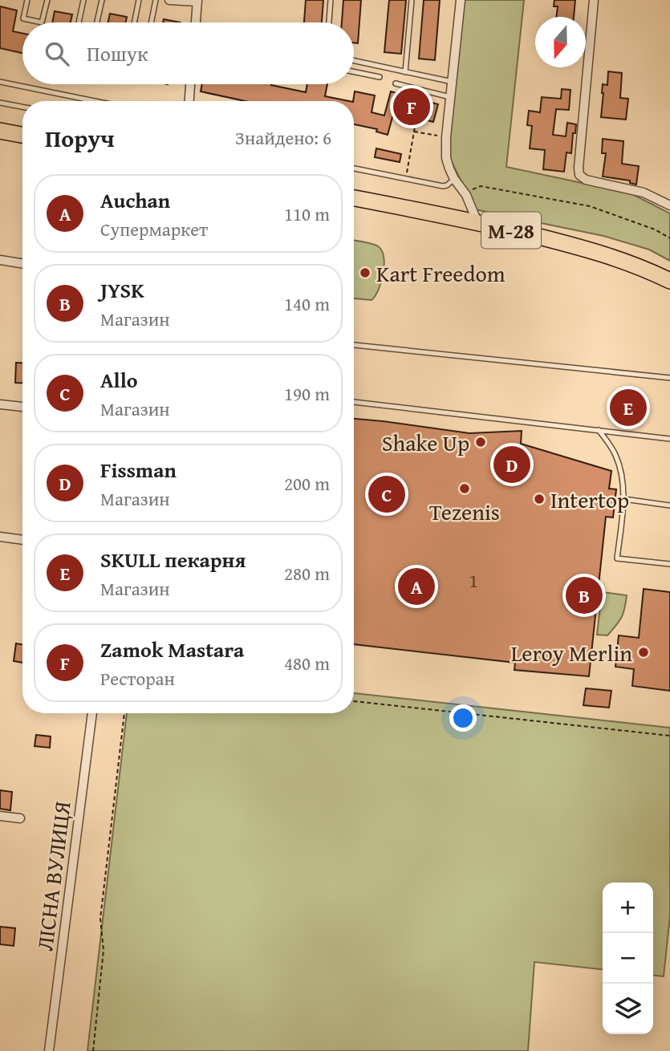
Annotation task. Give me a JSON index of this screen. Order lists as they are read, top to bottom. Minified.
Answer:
{"streets":{"highway":["М-28"],"street":["ЛІСНА ВУЛИЦЯ"]},"places":["Kart Freedom","Shake Up","Tezenis","Intertop","Leroy Merlin"],"house_numbers":["1"],"north":"bottom","page":{"search":"Пошук","pins":["F","E","D","C","A","B"],"heading":["Поруч","Знайдено: 6"],"list":[{"mark":"A","name":"Auchan","note":"Супермаркет","value":"110 m"},{"mark":"B","name":"JYSK","note":"Магазин","value":"140 m"},{"mark":"C","name":"Allo","note":"Магазин","value":"190 m"},{"mark":"D","name":"Fissman","note":"Магазин","value":"200 m"},{"mark":"E","name":"SKULL пекарня","note":"Магазин","value":"280 m"},{"mark":"F","name":"Zamok Mastara","note":"Ресторан","value":"480 m"}],"map_buttons":["+","−"]}}
